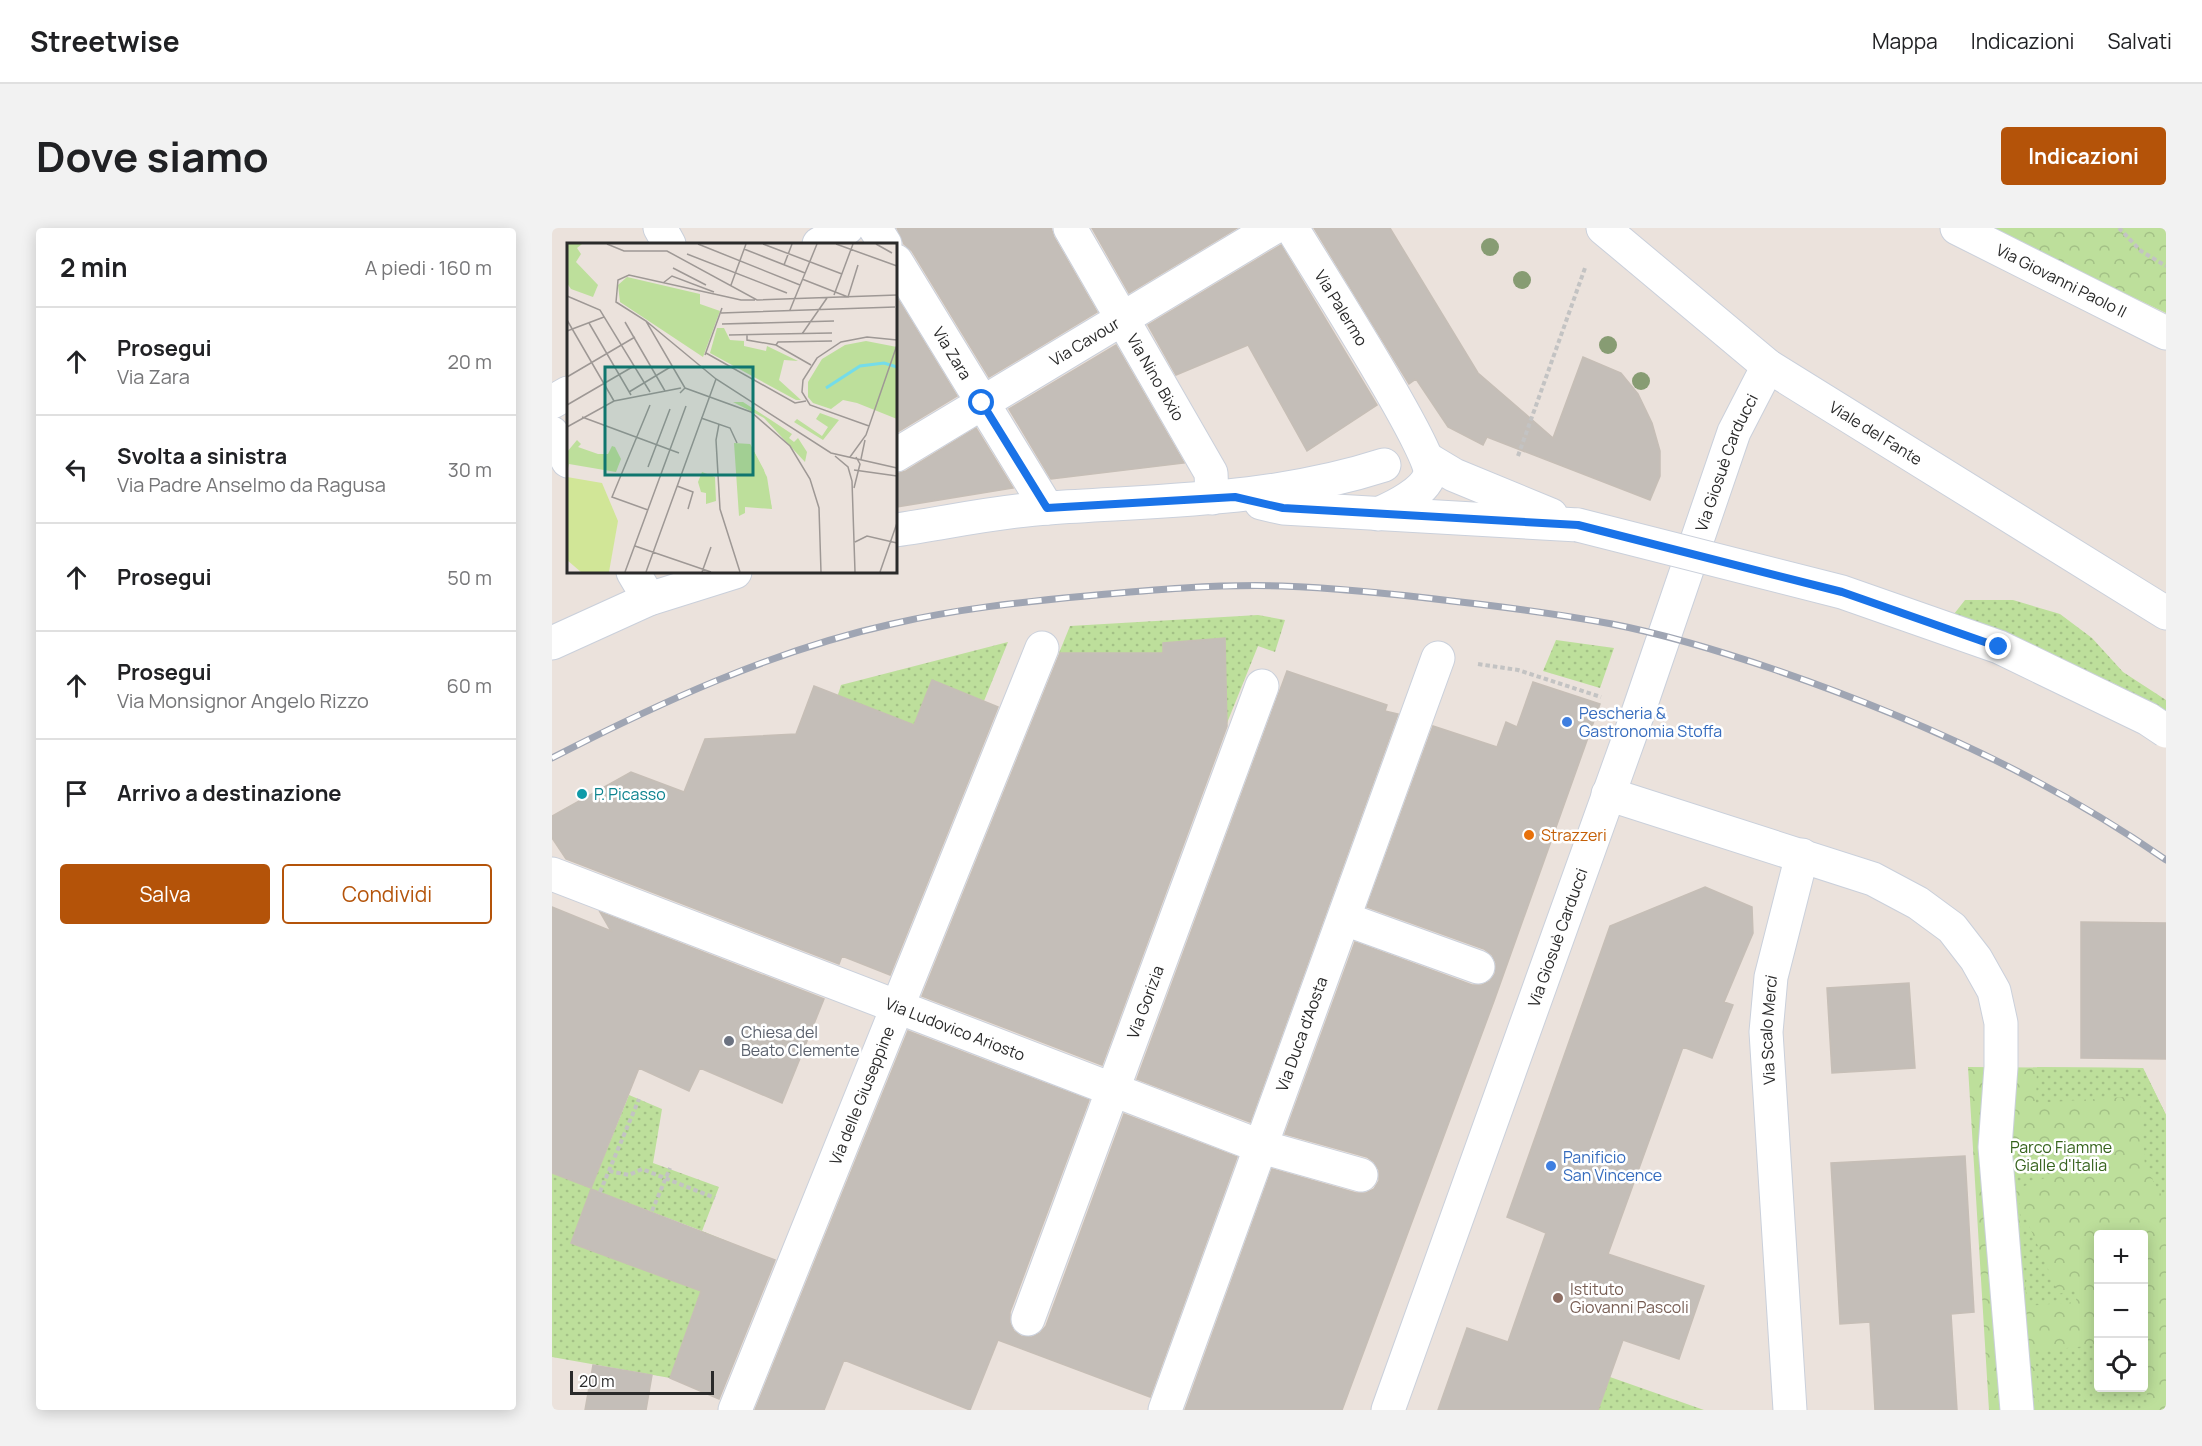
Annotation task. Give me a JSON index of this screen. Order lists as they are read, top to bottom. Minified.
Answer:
{"streets":{"street":["Via Giovanni Paolo II","Via Palermo","Via Cavour","Via Zara","Via Nino Bixio","Viale del Fante","Via Giosuè Carducci","Via Gorizia","Via Ludovico Ariosto","Via Scalo Merci","Via Duca d'Aosta","Via delle Giuseppine"]},"crossings":[["Via Cavour","Via Zara"],["Via Cavour","Via Nino Bixio"],["Viale del Fante","Via Giosuè Carducci"],["Via Gorizia","Via Ludovico Ariosto"],["Via Ludovico Ariosto","Via Duca d'Aosta"],["Via Ludovico Ariosto","Via delle Giuseppine"]],"parks":["Parco Fiamme Gialle d'Italia"],"places":["Pescheria & Gastronomia Stoffa","P. Picasso","Strazzeri","Chiesa del Beato Clemente","Panificio San Vincence","Istituto Giovanni Pascoli"],"scale_bar":"20 m","page":{"header":"Streetwise","nav":["Mappa","Indicazioni","Salvati"],"title":"Dove siamo","buttons":["Indicazioni",["Salva","Condividi"]],"heading":["2 min","A piedi · 160 m"],"list":[["Prosegui","Via Zara","20 m"],["Svolta a sinistra","Via Padre Anselmo da Ragusa","30 m"],["Prosegui","50 m"],["Prosegui","Via Monsignor Angelo Rizzo","60 m"],"Arrivo a destinazione"],"map_buttons":["+","−"],"scale":"20 m"}}
